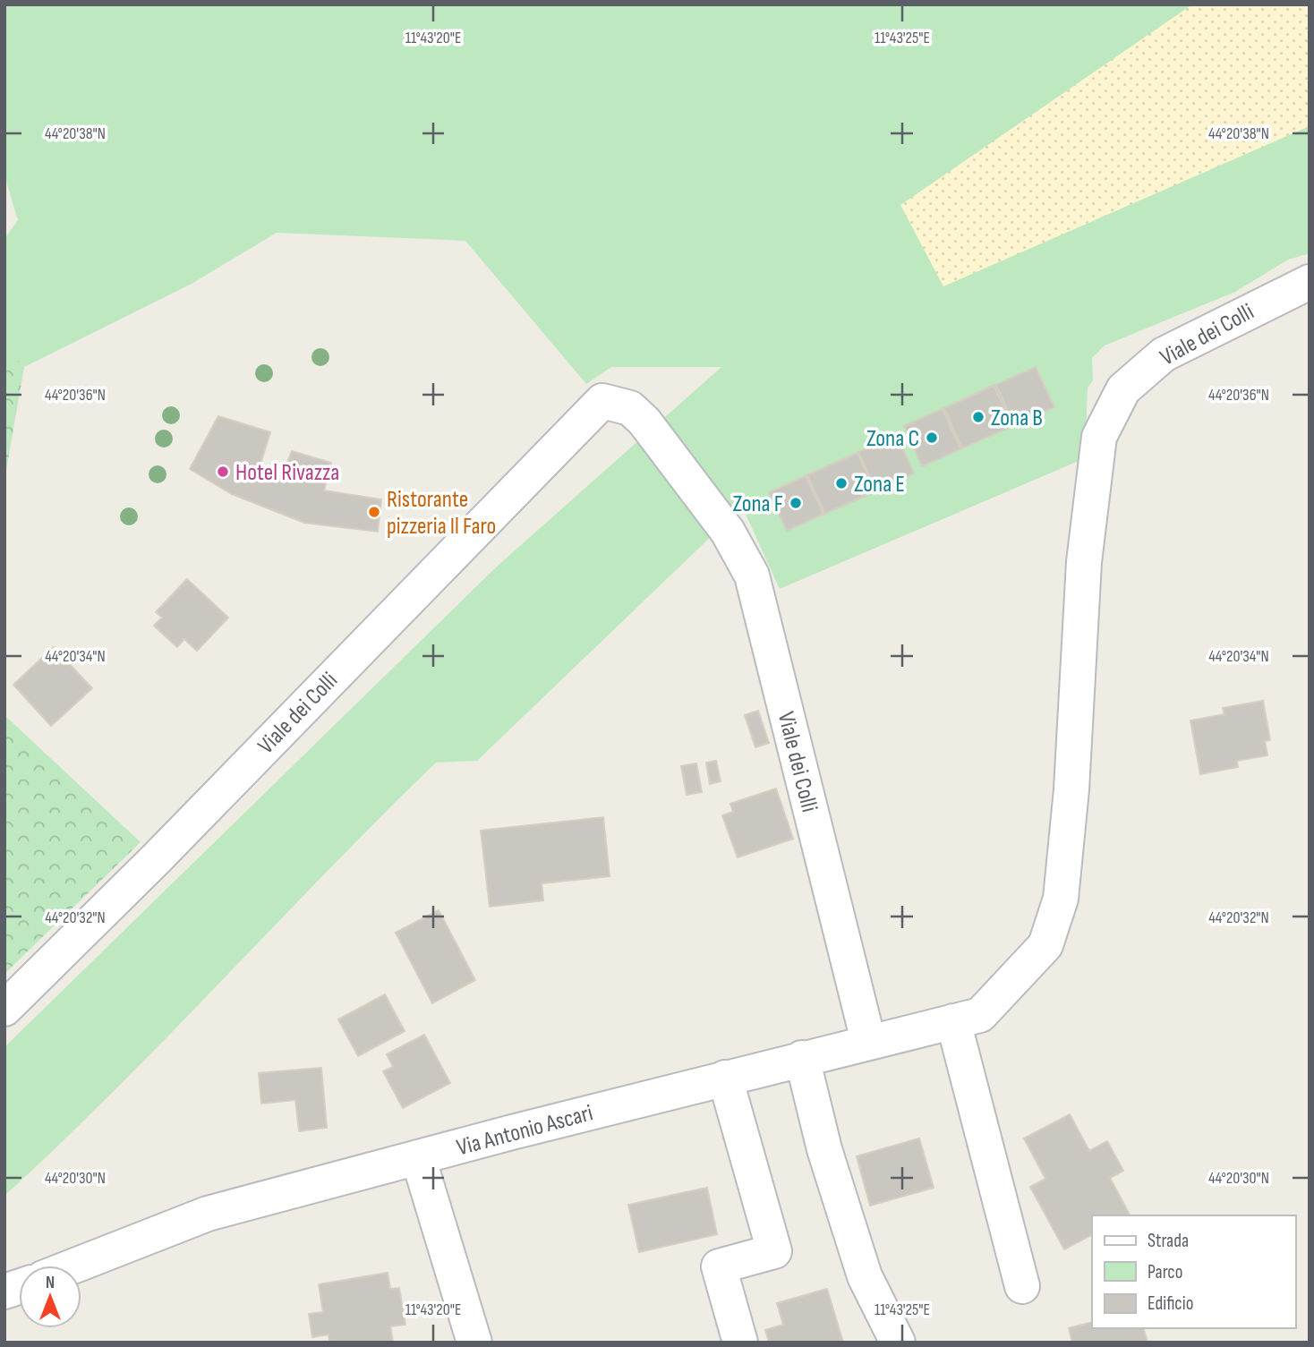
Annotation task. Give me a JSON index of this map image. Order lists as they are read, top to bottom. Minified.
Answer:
{"streets":{"street":["Viale dei Colli","Via Antonio Ascari"]},"crossings":[["Viale dei Colli","Via Antonio Ascari"]],"places":["Zona B","Zona C","Hotel Rivazza","Zona E","Zona F","Ristorante pizzeria Il Faro"],"legend":["Strada","Parco","Edificio"],"north":"top","coordinates":["11°43'20\"E","11°43'25\"E","44°20'38\"N","44°20'36\"N","44°20'34\"N","44°20'32\"N","44°20'30\"N"]}
